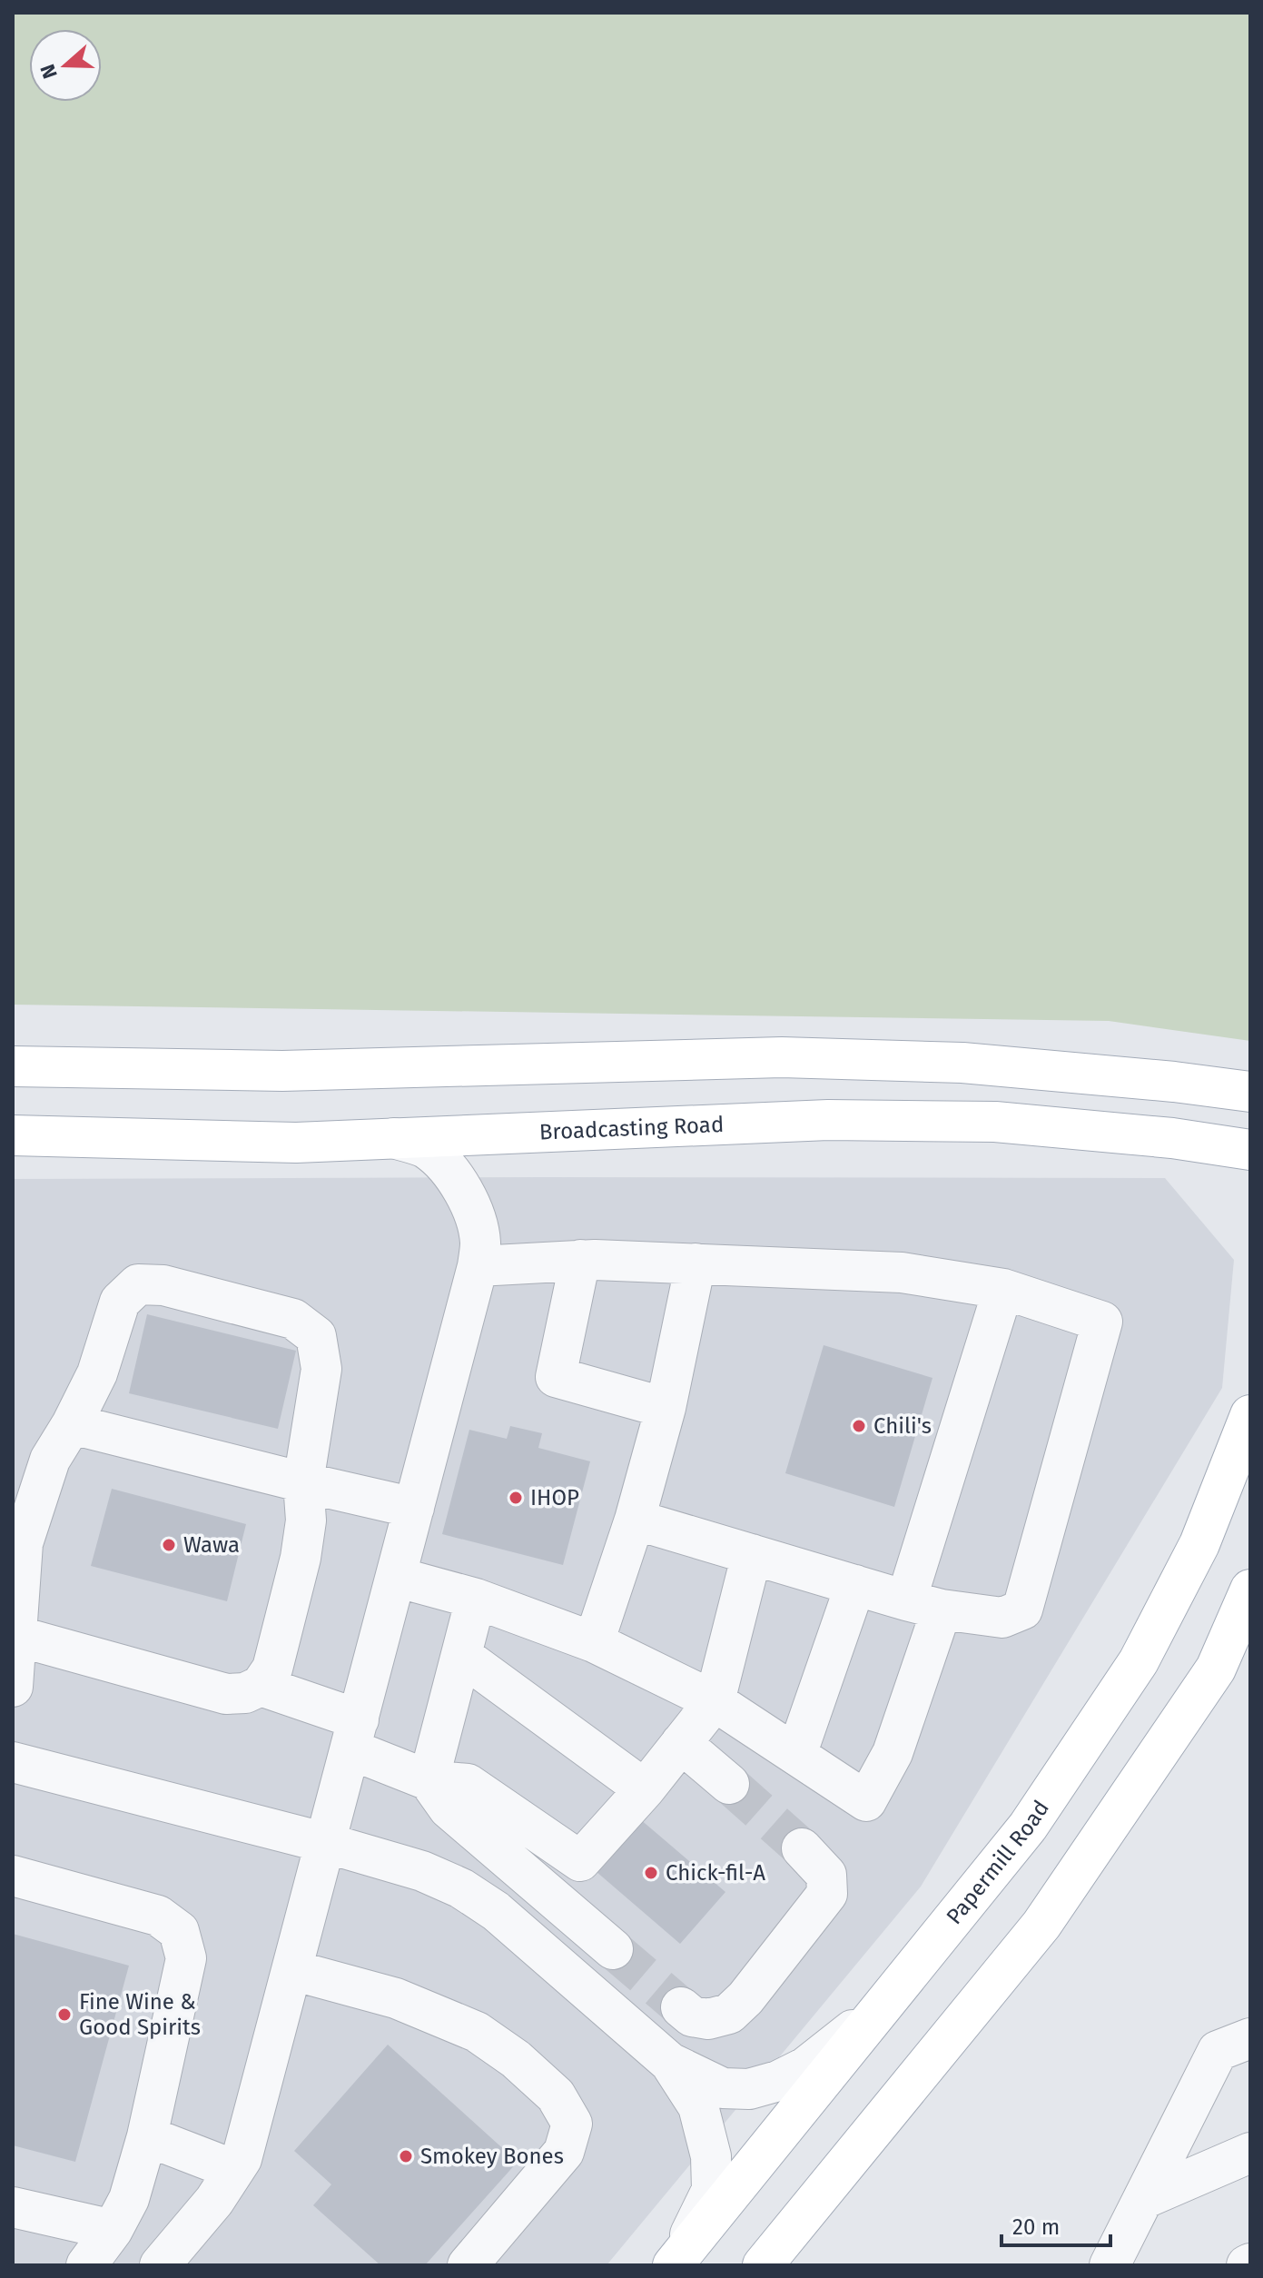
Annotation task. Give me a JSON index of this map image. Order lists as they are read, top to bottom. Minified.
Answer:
{"streets":{"main road":["Broadcasting Road","Papermill Road"]},"places":["Chili's","IHOP","Wawa","Chick-fil-A","Fine Wine & Good Spirits","Smokey Bones"],"scale_bar":"20 m","north":"left"}
